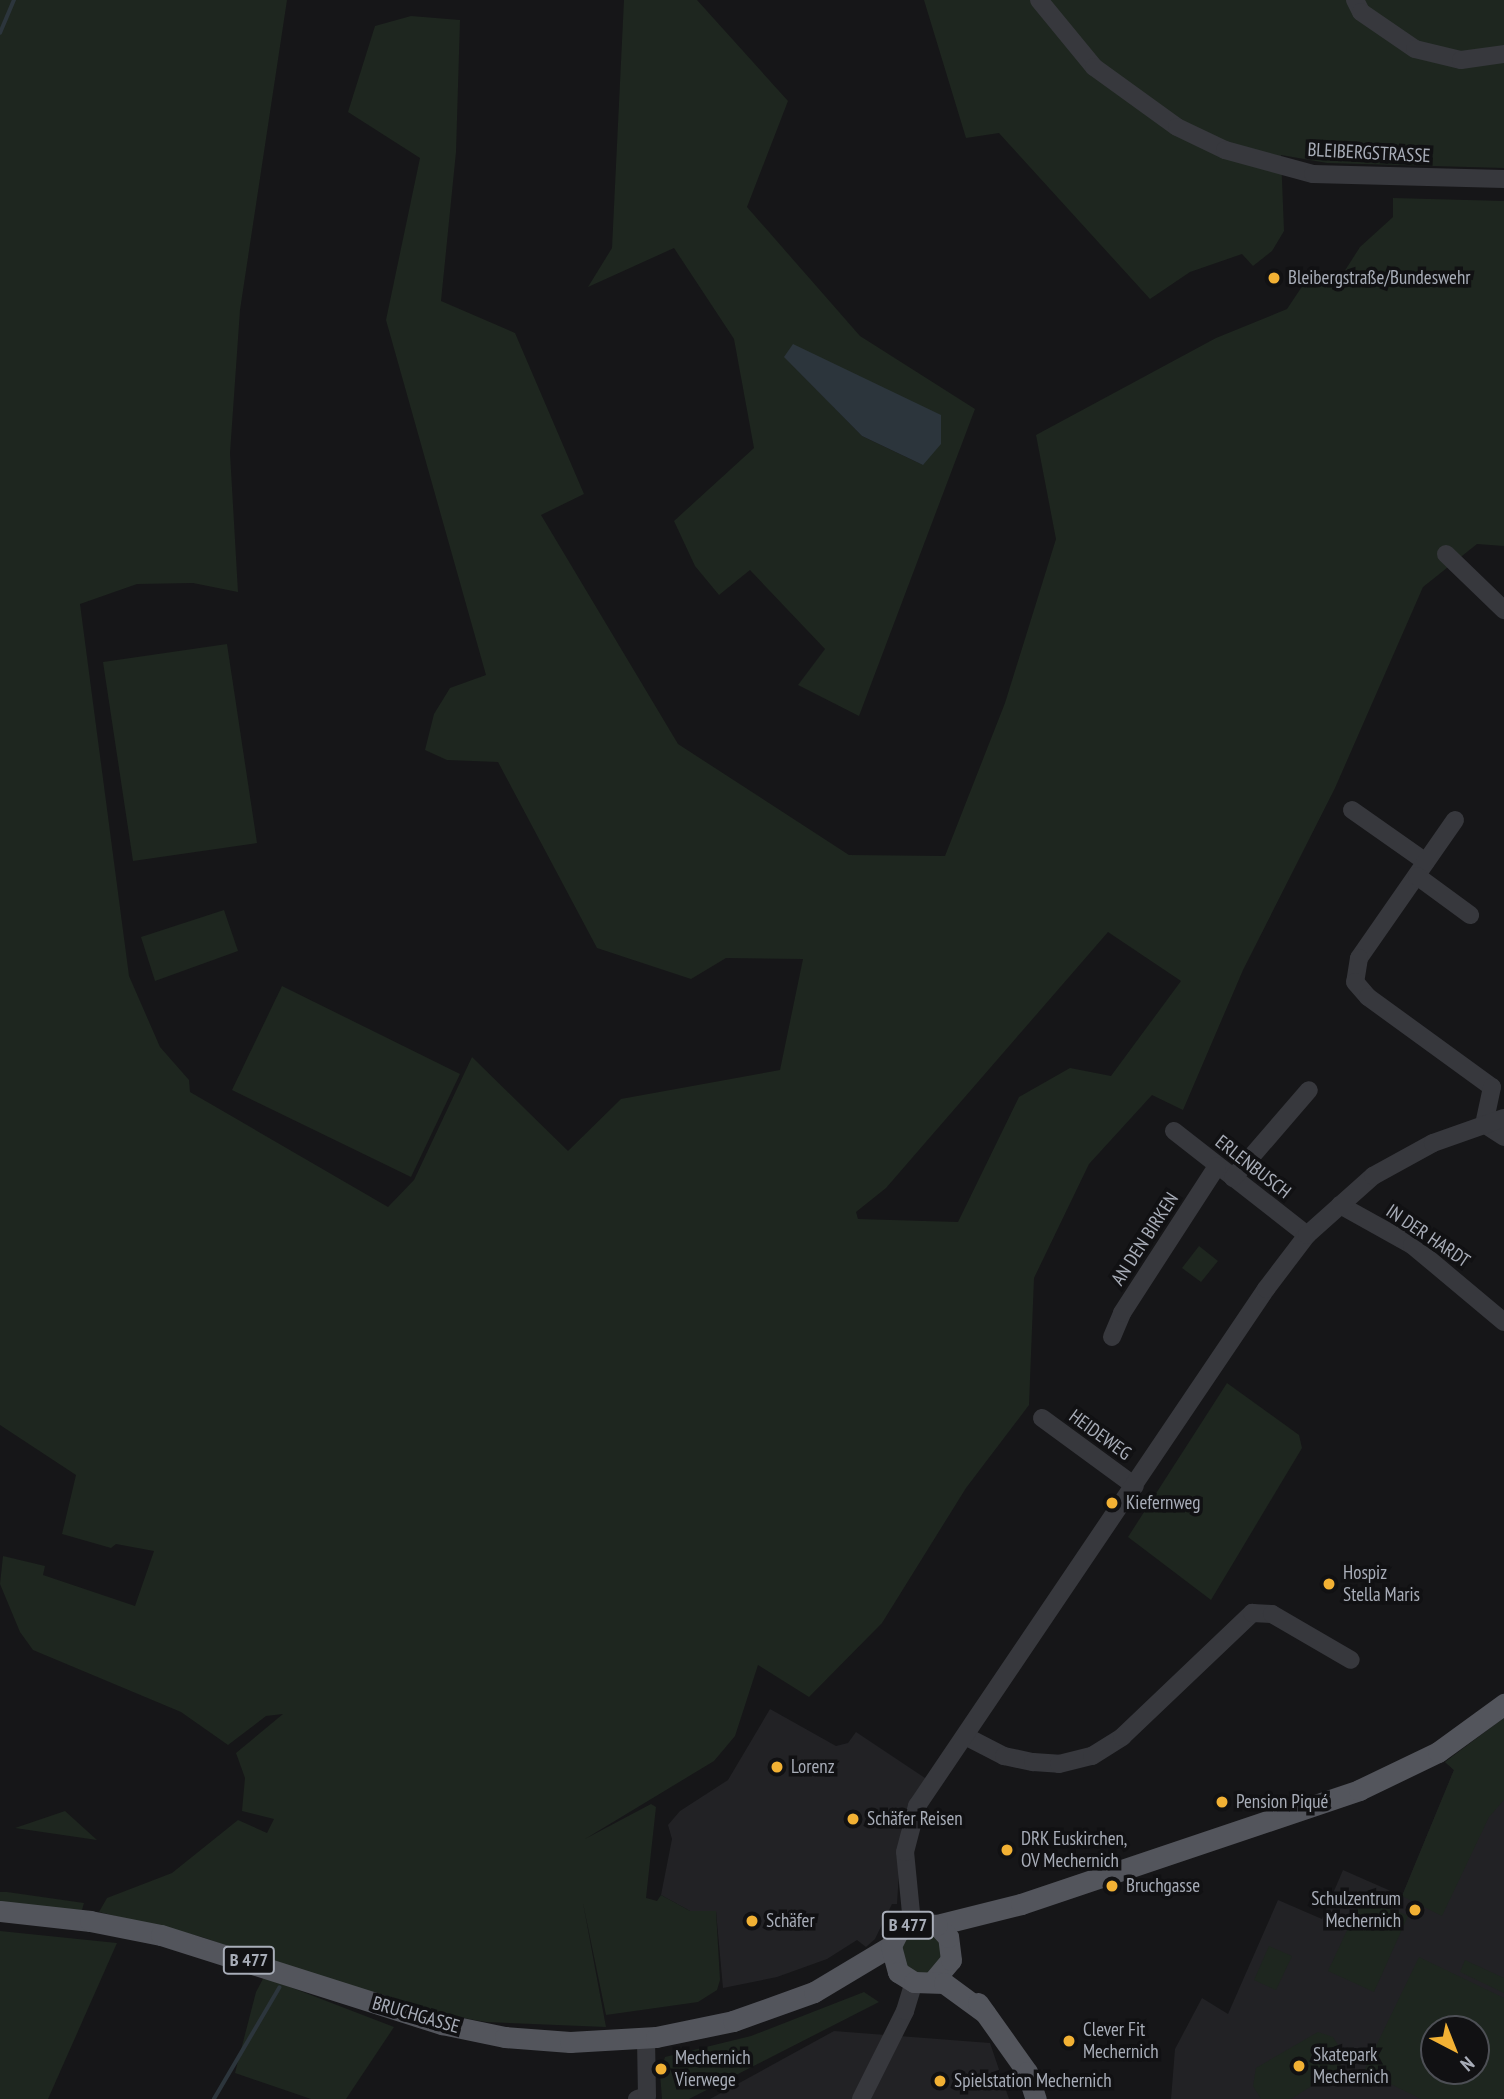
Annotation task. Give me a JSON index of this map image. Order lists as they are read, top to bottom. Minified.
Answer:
{"streets":{"main road":["B 477","BRUCHGASSE"],"street":["BLEIBERGSTRASSE","ERLENBUSCH","IN DER HARDT","AN DEN BIRKEN","HEIDEWEG"]},"crossings":[["ERLENBUSCH","AN DEN BIRKEN"],["B 477","BRUCHGASSE"]],"places":["Bleibergstraße/Bundeswehr","Kiefernweg","Hospiz Stella Maris","Lorenz","Pension Piqué","Schäfer Reisen","DRK Euskirchen, OV Mechernich","Bruchgasse","Schulzentrum Mechernich","Schäfer","Clever Fit Mechernich","Skatepark Mechernich","Mechernich Vierwege","Spielstation Mechernich"],"north":"bottom right"}
